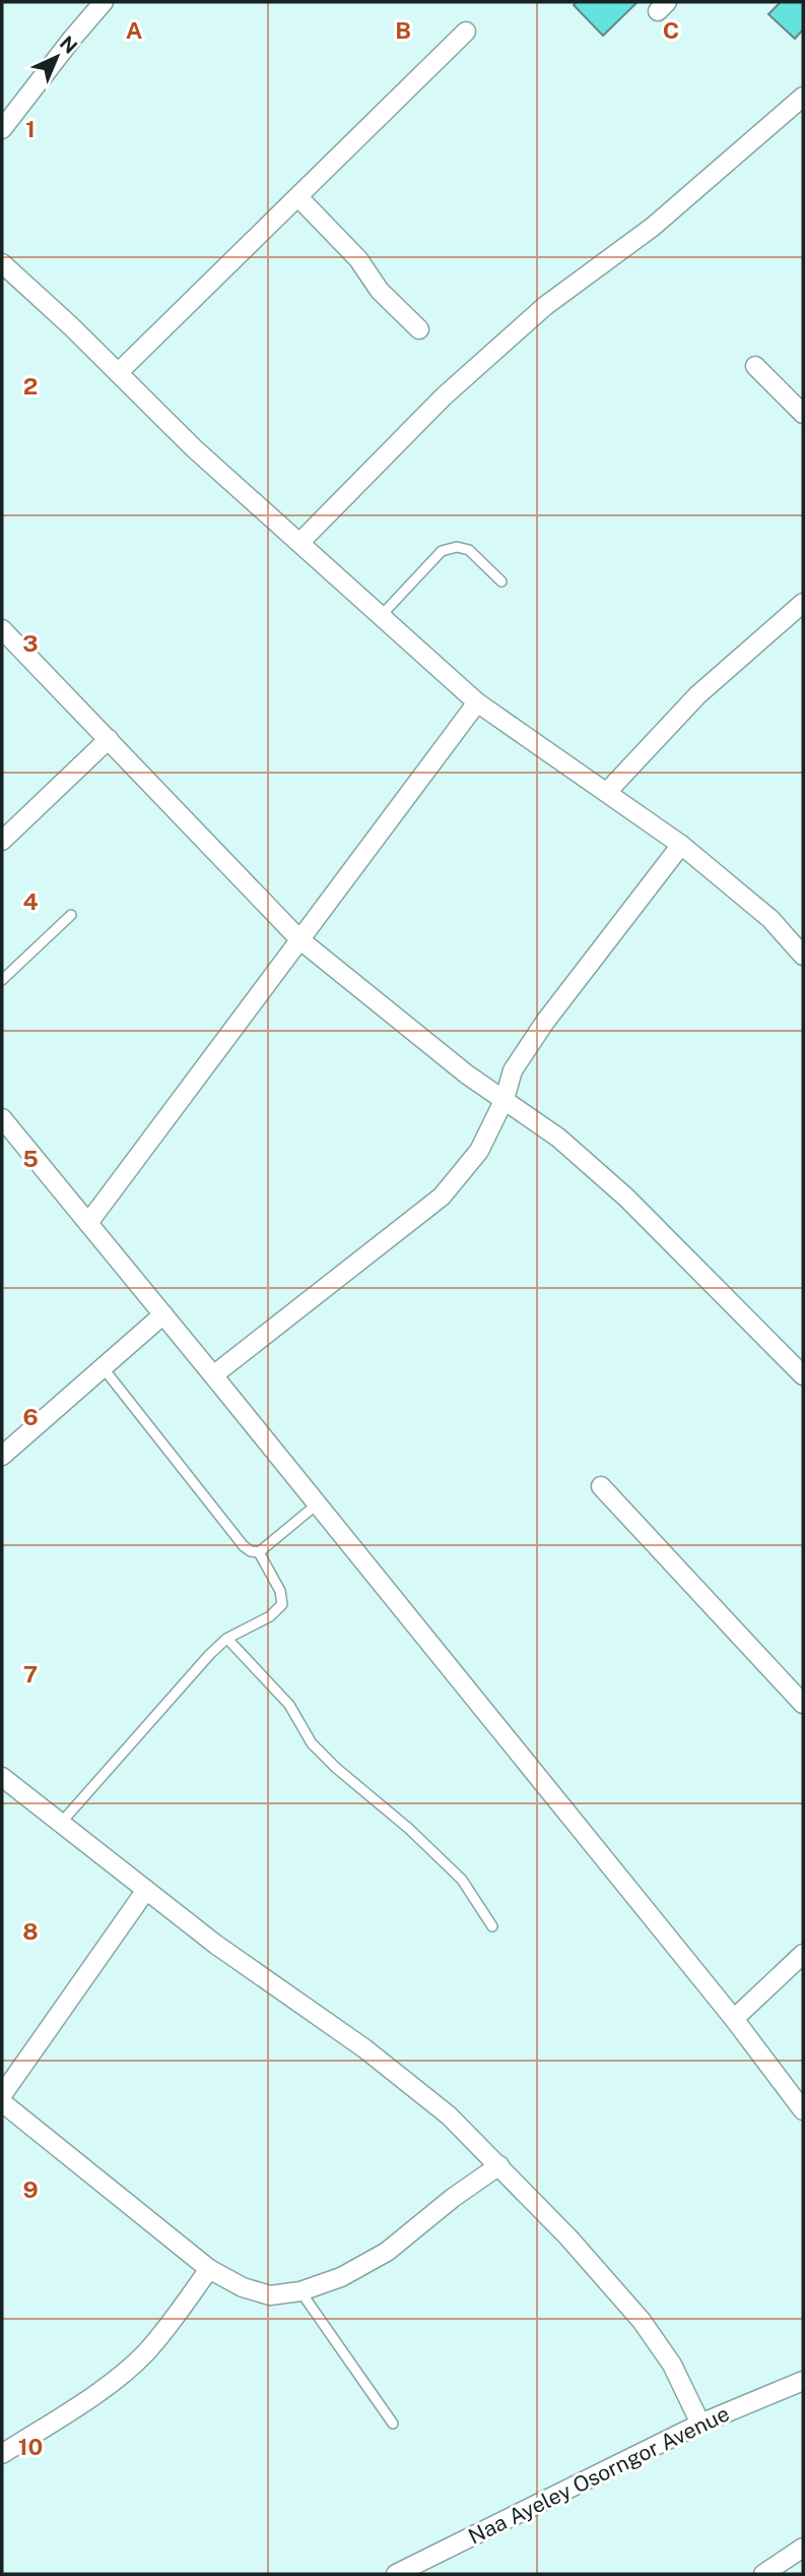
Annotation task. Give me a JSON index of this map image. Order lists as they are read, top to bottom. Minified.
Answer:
{"streets":{"street":["Naa Ayeley Osorngor Avenue"]},"north":"top right","grid":{"columns":["A","B","C"],"rows":["1","2","3","4","5","6","7","8","9","10"]}}
